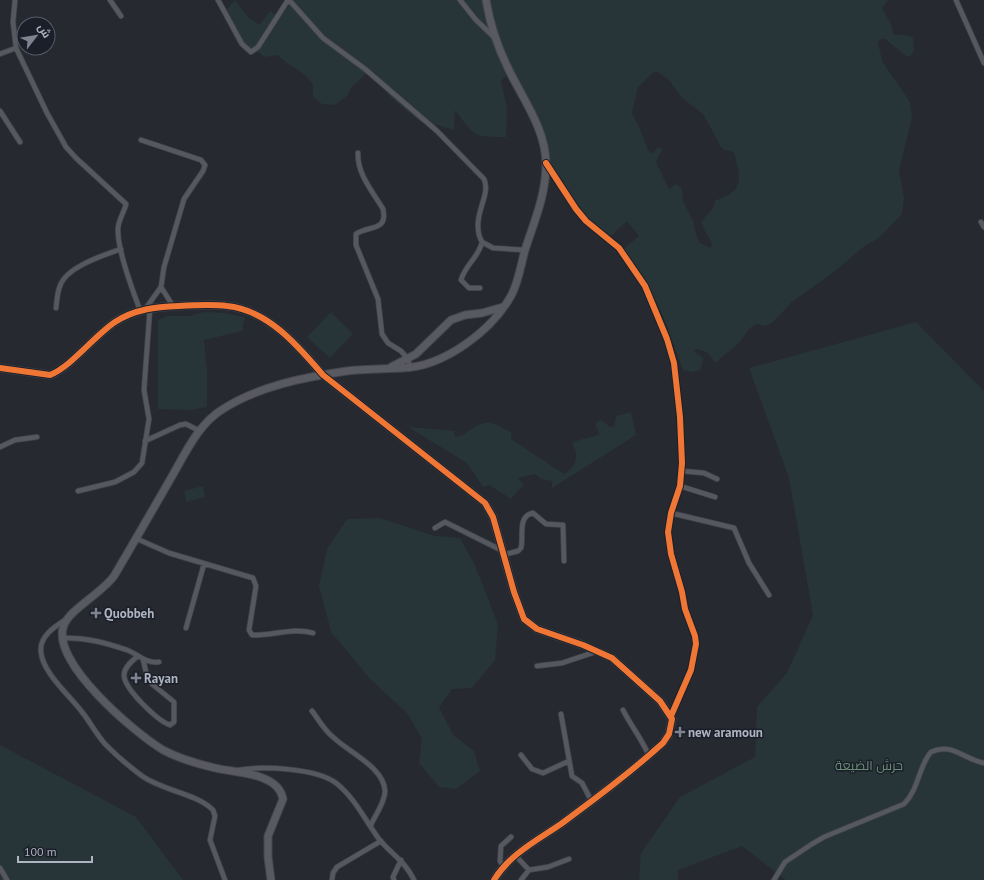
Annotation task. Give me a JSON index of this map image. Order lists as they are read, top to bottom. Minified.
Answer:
{"parks":["حرش الضيعة"],"places":{"health":["Quobbeh","Rayan","new aramoun"]},"scale_bar":"100 m","north":"top right"}
